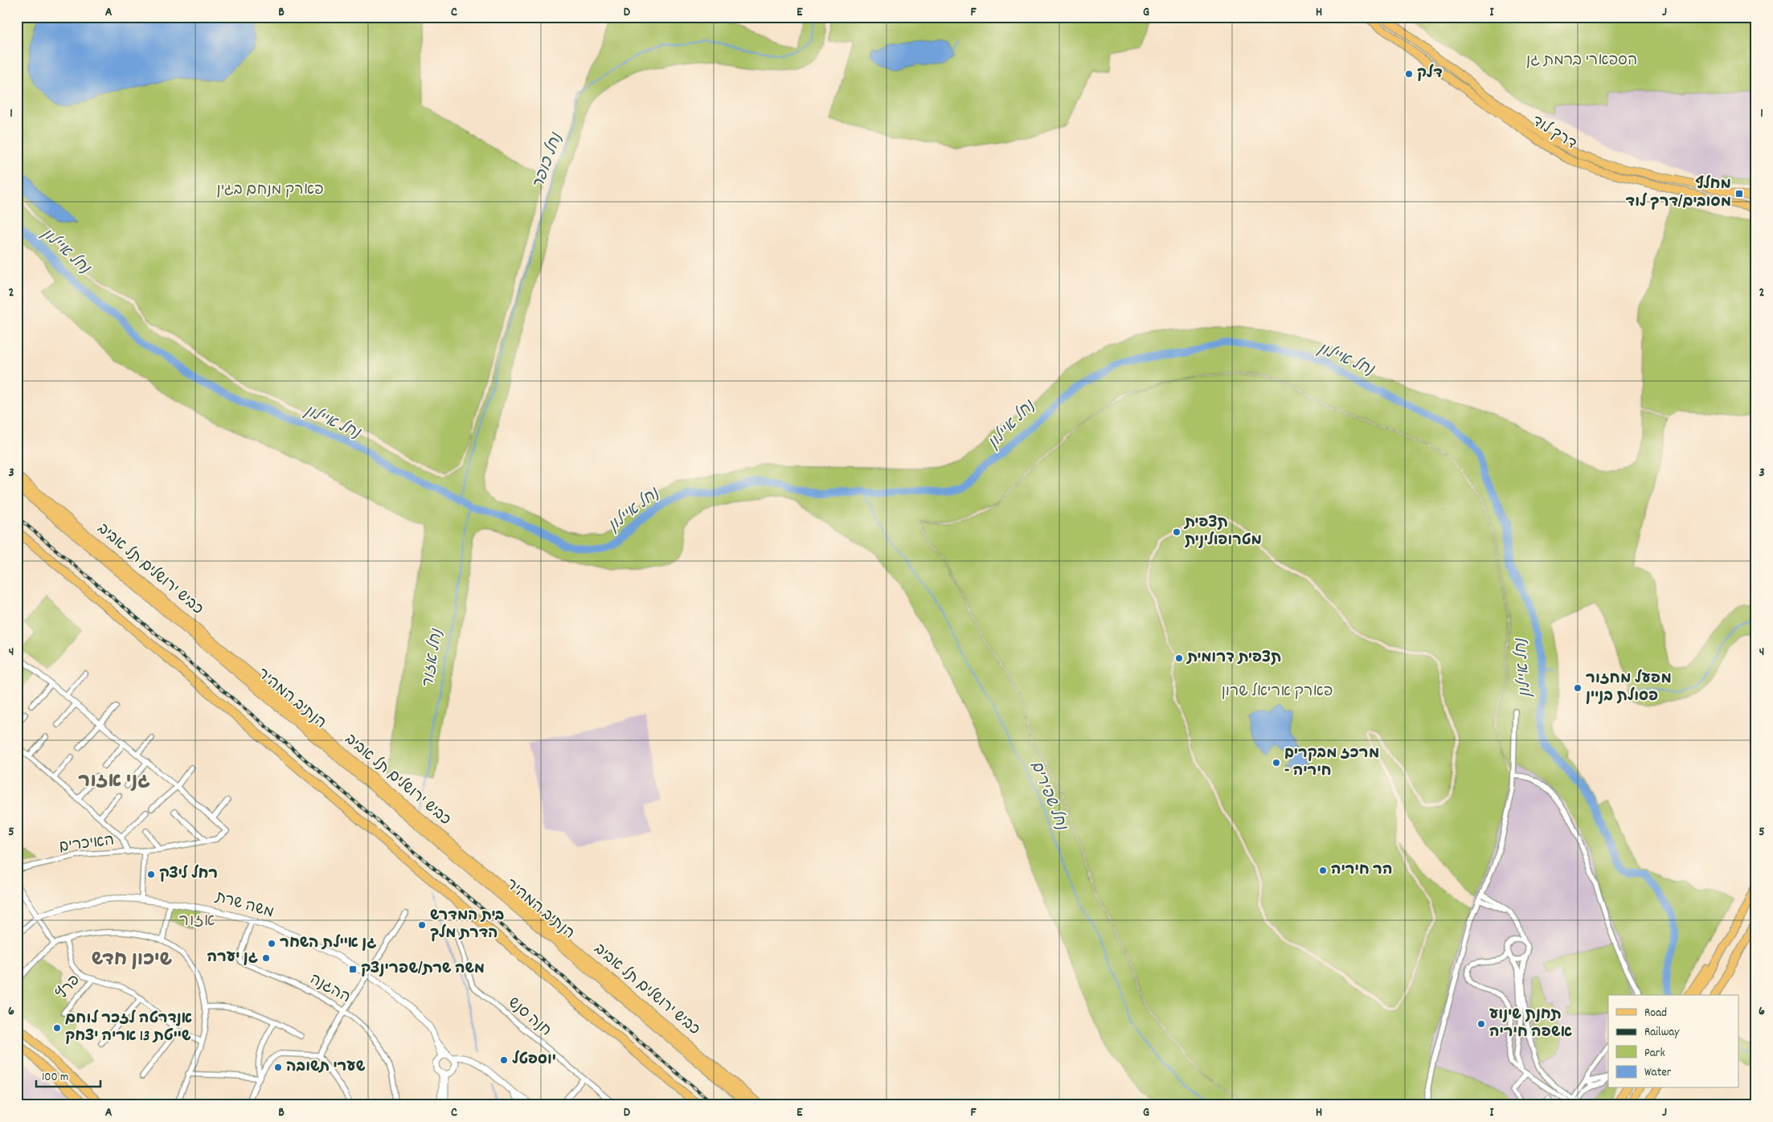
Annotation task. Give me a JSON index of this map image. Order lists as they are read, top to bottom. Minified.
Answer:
{"streets":{"highway":["כביש ירושלים תל אביב","הנתיב המהיר"],"main road":["דרך לוד"],"street":["האיכרים","משה שרת","פרץ","ההגנה","חנה סנש"]},"crossings":[["משה שרת","ההגנה"]],"districts":["גני אזור","אזור","שיכון חדש"],"water":["נחל כופר","נחל איילון","נחל אזור","נחל שפירים"],"parks":["הספארי ברמת גן","פארק מנחם בגין","פארק אריאל שרון"],"places":{"other":["דלק","תצפית מטרופולינית","תצפית דרומית","מפעל מחזור פסולת בניין","מרכז מבקרים - חיריה","הר חיריה","רחל ליצק","בית המדרש הדרת מלך","גן איילת השחר","גן יערה","תחנת שינוע אשפה חיריה","אנדרטה לזכר לוחם שייטת 13 אריה יצחק","יוספטל","שערי תשובה"],"transit":["מחלף מסובים/דרך לוד","משה שרת/שפרינצק"]},"legend":["Road","Railway","Park","Water"],"scale_bar":"100 m","grid":{"columns":["A","B","C","D","E","F","G","H","I","J"],"rows":["1","2","3","4","5","6"]}}
